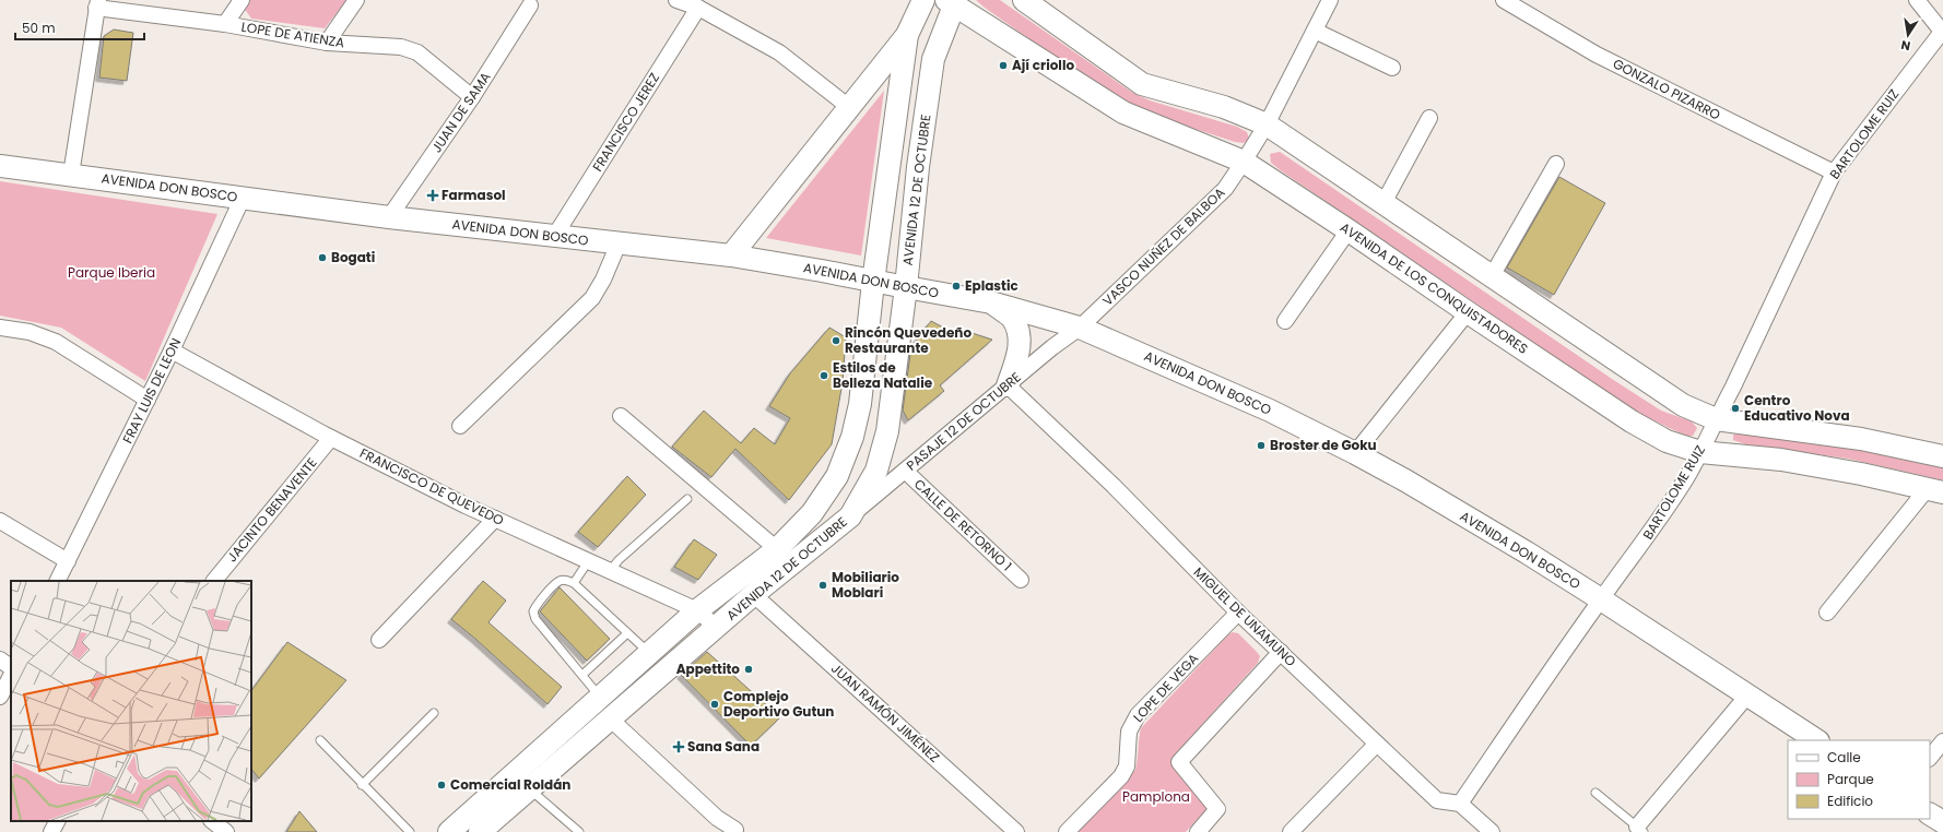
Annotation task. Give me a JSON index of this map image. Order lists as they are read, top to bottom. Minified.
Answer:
{"streets":{"main road":["AVENIDA DON BOSCO","AVENIDA 12 DE OCTUBRE","AVENIDA DE LOS CONQUISTADORES"],"street":["LOPE DE ATIENZA","GONZALO PIZARRO","JUAN DE SAMA","FRANCISCO JEREZ","BARTOLOME RUIZ","VASCO NUÑEZ DE BALBOA","FRAY LUIS DE LEON","PASAJE 12 DE OCTUBRE","FRANCISCO DE QUEVEDO","JACINTO BENAVENTE","CALLE DE RETORNO 1","MIGUEL DE UNAMUNO","LOPE DE VEGA","JUAN RAMÓN JIMÉNEZ"]},"crossings":[["LOPE DE ATIENZA","JUAN DE SAMA"],["GONZALO PIZARRO","BARTOLOME RUIZ"],["JUAN DE SAMA","AVENIDA DON BOSCO"],["FRANCISCO JEREZ","AVENIDA DON BOSCO"],["BARTOLOME RUIZ","AVENIDA DON BOSCO"],["BARTOLOME RUIZ","AVENIDA DE LOS CONQUISTADORES"],["BARTOLOME RUIZ","MIGUEL DE UNAMUNO"],["AVENIDA DON BOSCO","AVENIDA 12 DE OCTUBRE"],["AVENIDA DON BOSCO","VASCO NUÑEZ DE BALBOA"],["AVENIDA DON BOSCO","FRAY LUIS DE LEON"],["AVENIDA DON BOSCO","PASAJE 12 DE OCTUBRE"],["AVENIDA 12 DE OCTUBRE","AVENIDA DE LOS CONQUISTADORES"],["AVENIDA 12 DE OCTUBRE","PASAJE 12 DE OCTUBRE"],["AVENIDA 12 DE OCTUBRE","FRANCISCO DE QUEVEDO"],["AVENIDA 12 DE OCTUBRE","JUAN RAMÓN JIMÉNEZ"],["VASCO NUÑEZ DE BALBOA","AVENIDA DE LOS CONQUISTADORES"],["VASCO NUÑEZ DE BALBOA","PASAJE 12 DE OCTUBRE"],["FRAY LUIS DE LEON","FRANCISCO DE QUEVEDO"],["PASAJE 12 DE OCTUBRE","CALLE DE RETORNO 1"],["PASAJE 12 DE OCTUBRE","MIGUEL DE UNAMUNO"],["FRANCISCO DE QUEVEDO","JACINTO BENAVENTE"],["MIGUEL DE UNAMUNO","LOPE DE VEGA"]],"parks":["Parque Iberia","Pamplona"],"places":{"other":["Ají criollo","Bogati","Eplastic","Rincón Quevedeño Restaurante","Estilos de Belleza Natalie","Centro Educativo Nova","Broster de Goku","Mobiliario Moblari","Appettito","Complejo Deportivo Gutun","Comercial Roldán"],"health":["Farmasol","Sana Sana"]},"legend":["Calle","Parque","Edificio"],"scale_bar":"50 m","north":"bottom"}
